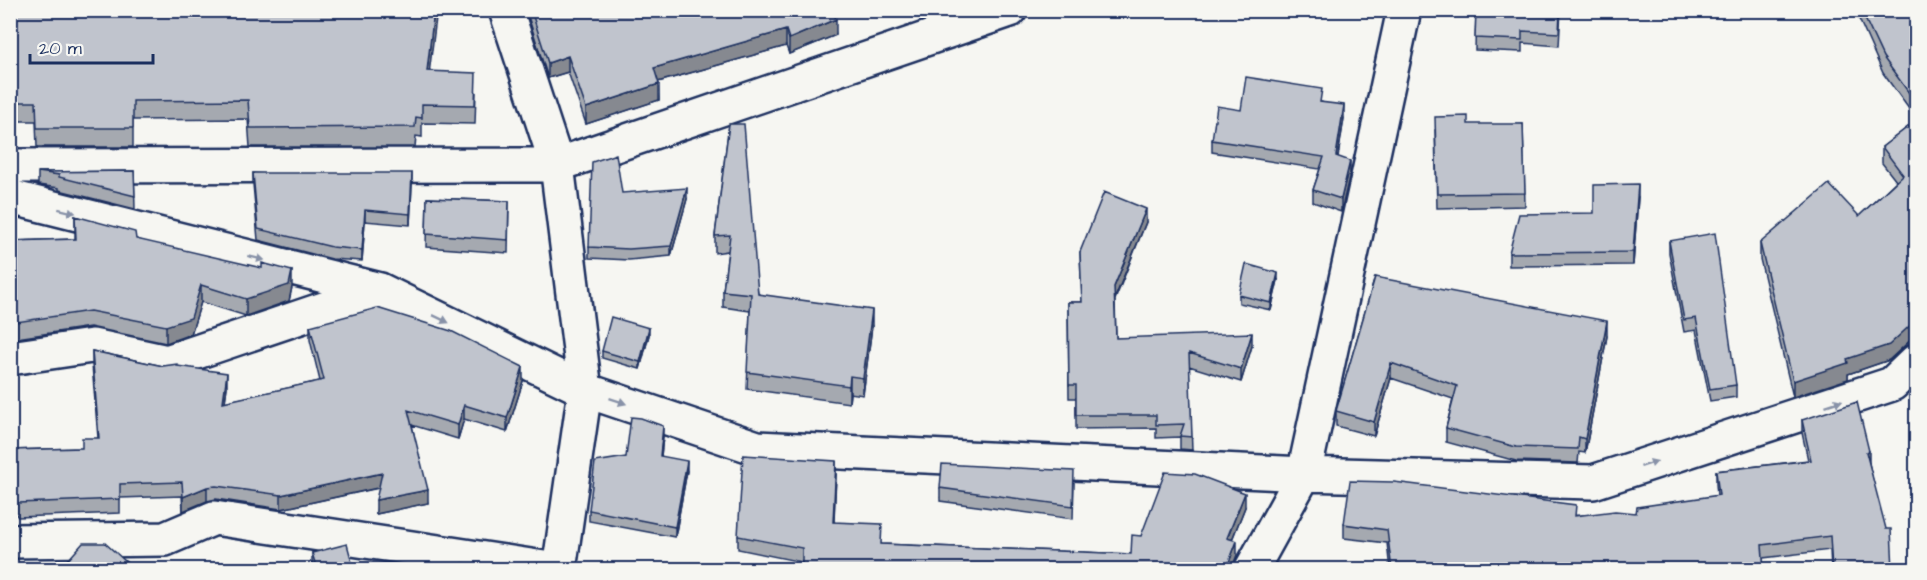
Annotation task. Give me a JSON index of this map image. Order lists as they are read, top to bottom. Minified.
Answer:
{"scale_bar":"20 m"}
